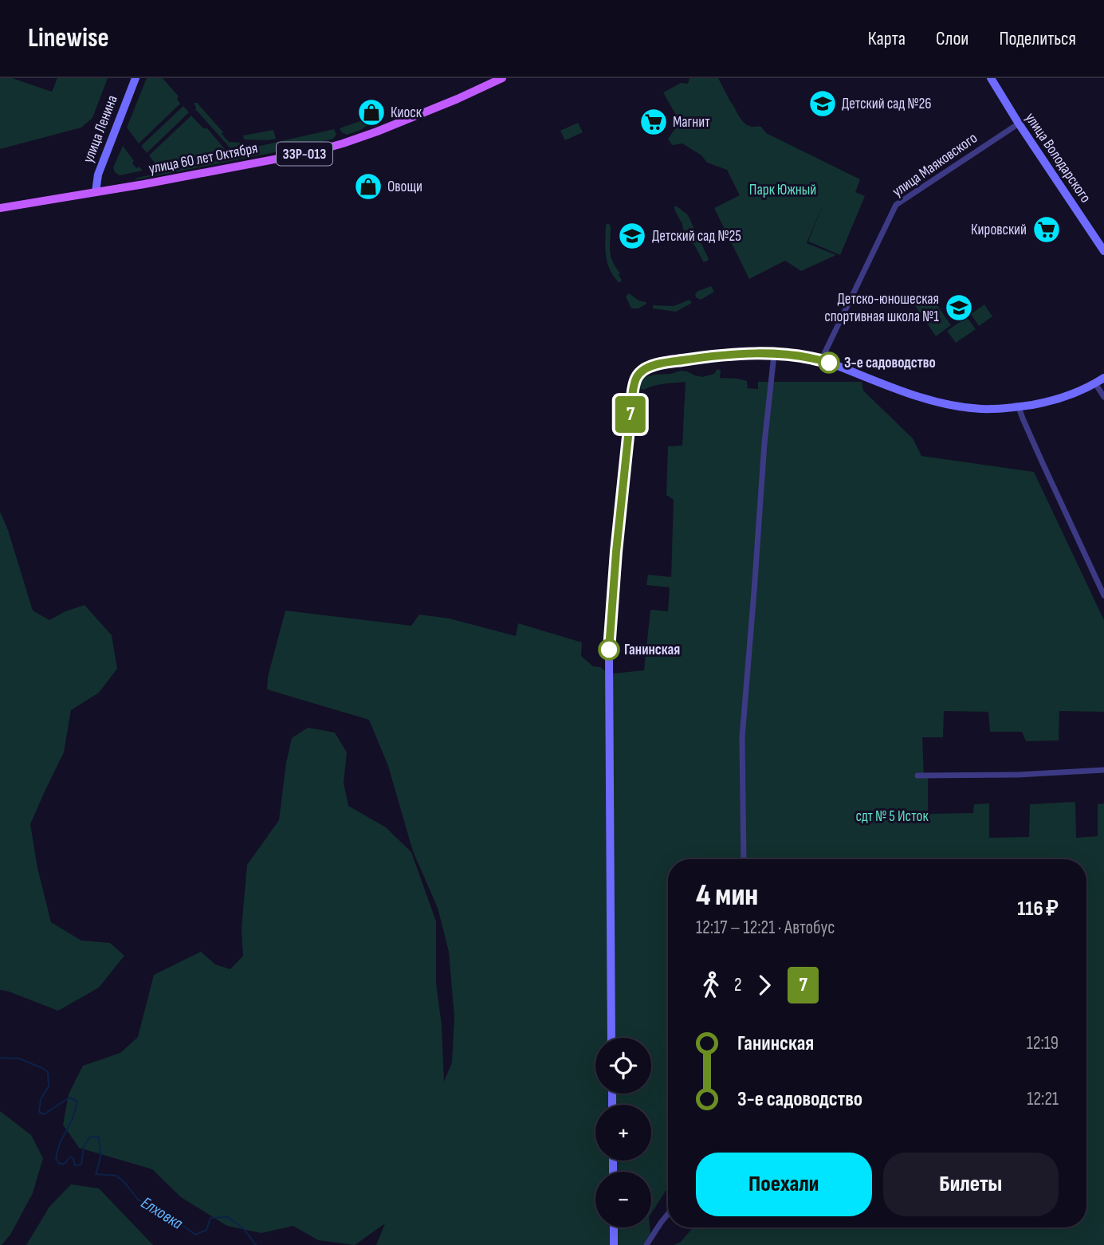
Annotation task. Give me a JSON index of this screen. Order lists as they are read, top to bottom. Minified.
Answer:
{"streets":{"main road":["33Р-013","улица 60 лет Октября"],"street":["улица Ленина","улица Володарского","улица Маяковского"]},"crossings":[["улица Ленина","33Р-013"],["улица Ленина","улица 60 лет Октября"],["33Р-013","улица 60 лет Октября"],["улица Володарского","улица Маяковского"]],"water":["Елховка"],"parks":["Парк Южный","сдт № 5 Исток"],"places":{"school or university":["Детский сад №26","Детский сад №25","Детско-юношеская спортивная школа №1"],"shop":["Киоск","Овощи"],"supermarket":["Магнит","Кировский"],"other":["3-е садоводство","Ганинская"]},"lines":["bus line 7"],"page":{"header":"Linewise","nav":["Карта","Слои","Поделиться"],"on_map":"7","heading":["4 мин","12:17 – 12:21 · Автобус","116 ₽"],"legs":["2","7"],"list":[{"name":"Ганинская","value":"12:19"},{"name":"3-е садоводство","value":"12:21"}],"map_buttons":["+","−"],"buttons":["Поехали","Билеты"]}}
